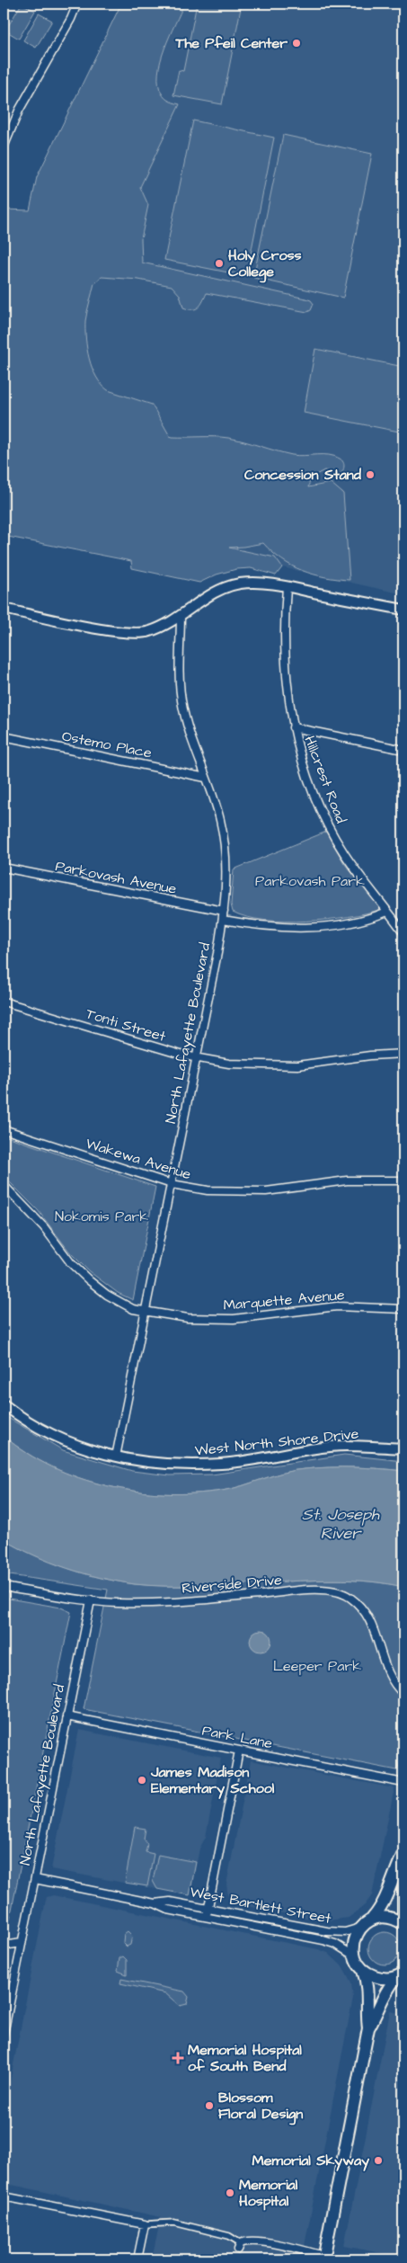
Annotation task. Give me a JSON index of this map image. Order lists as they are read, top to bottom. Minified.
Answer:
{"streets":{"street":["Ostemo Place","Hillcrest Road","Parkovash Avenue","Tonti Street","North Lafayette Boulevard","Wakewa Avenue","Marquette Avenue","West North Shore Drive","Riverside Drive","Park Lane","West Bartlett Street"]},"crossings":[["Ostemo Place","North Lafayette Boulevard"],["Parkovash Avenue","North Lafayette Boulevard"],["Tonti Street","North Lafayette Boulevard"],["North Lafayette Boulevard","Wakewa Avenue"],["North Lafayette Boulevard","Marquette Avenue"],["North Lafayette Boulevard","West North Shore Drive"],["North Lafayette Boulevard","Riverside Drive"],["North Lafayette Boulevard","Park Lane"],["North Lafayette Boulevard","West Bartlett Street"]],"water":["St. Joseph River"],"parks":["Parkovash Park","Nokomis Park","Leeper Park"],"places":{"other":["The Pfeil Center","Holy Cross College","Concession Stand","James Madison Elementary School","Blossom Floral Design","Memorial Skyway","Memorial Hospital"],"health":["Memorial Hospital of South Bend"]}}
